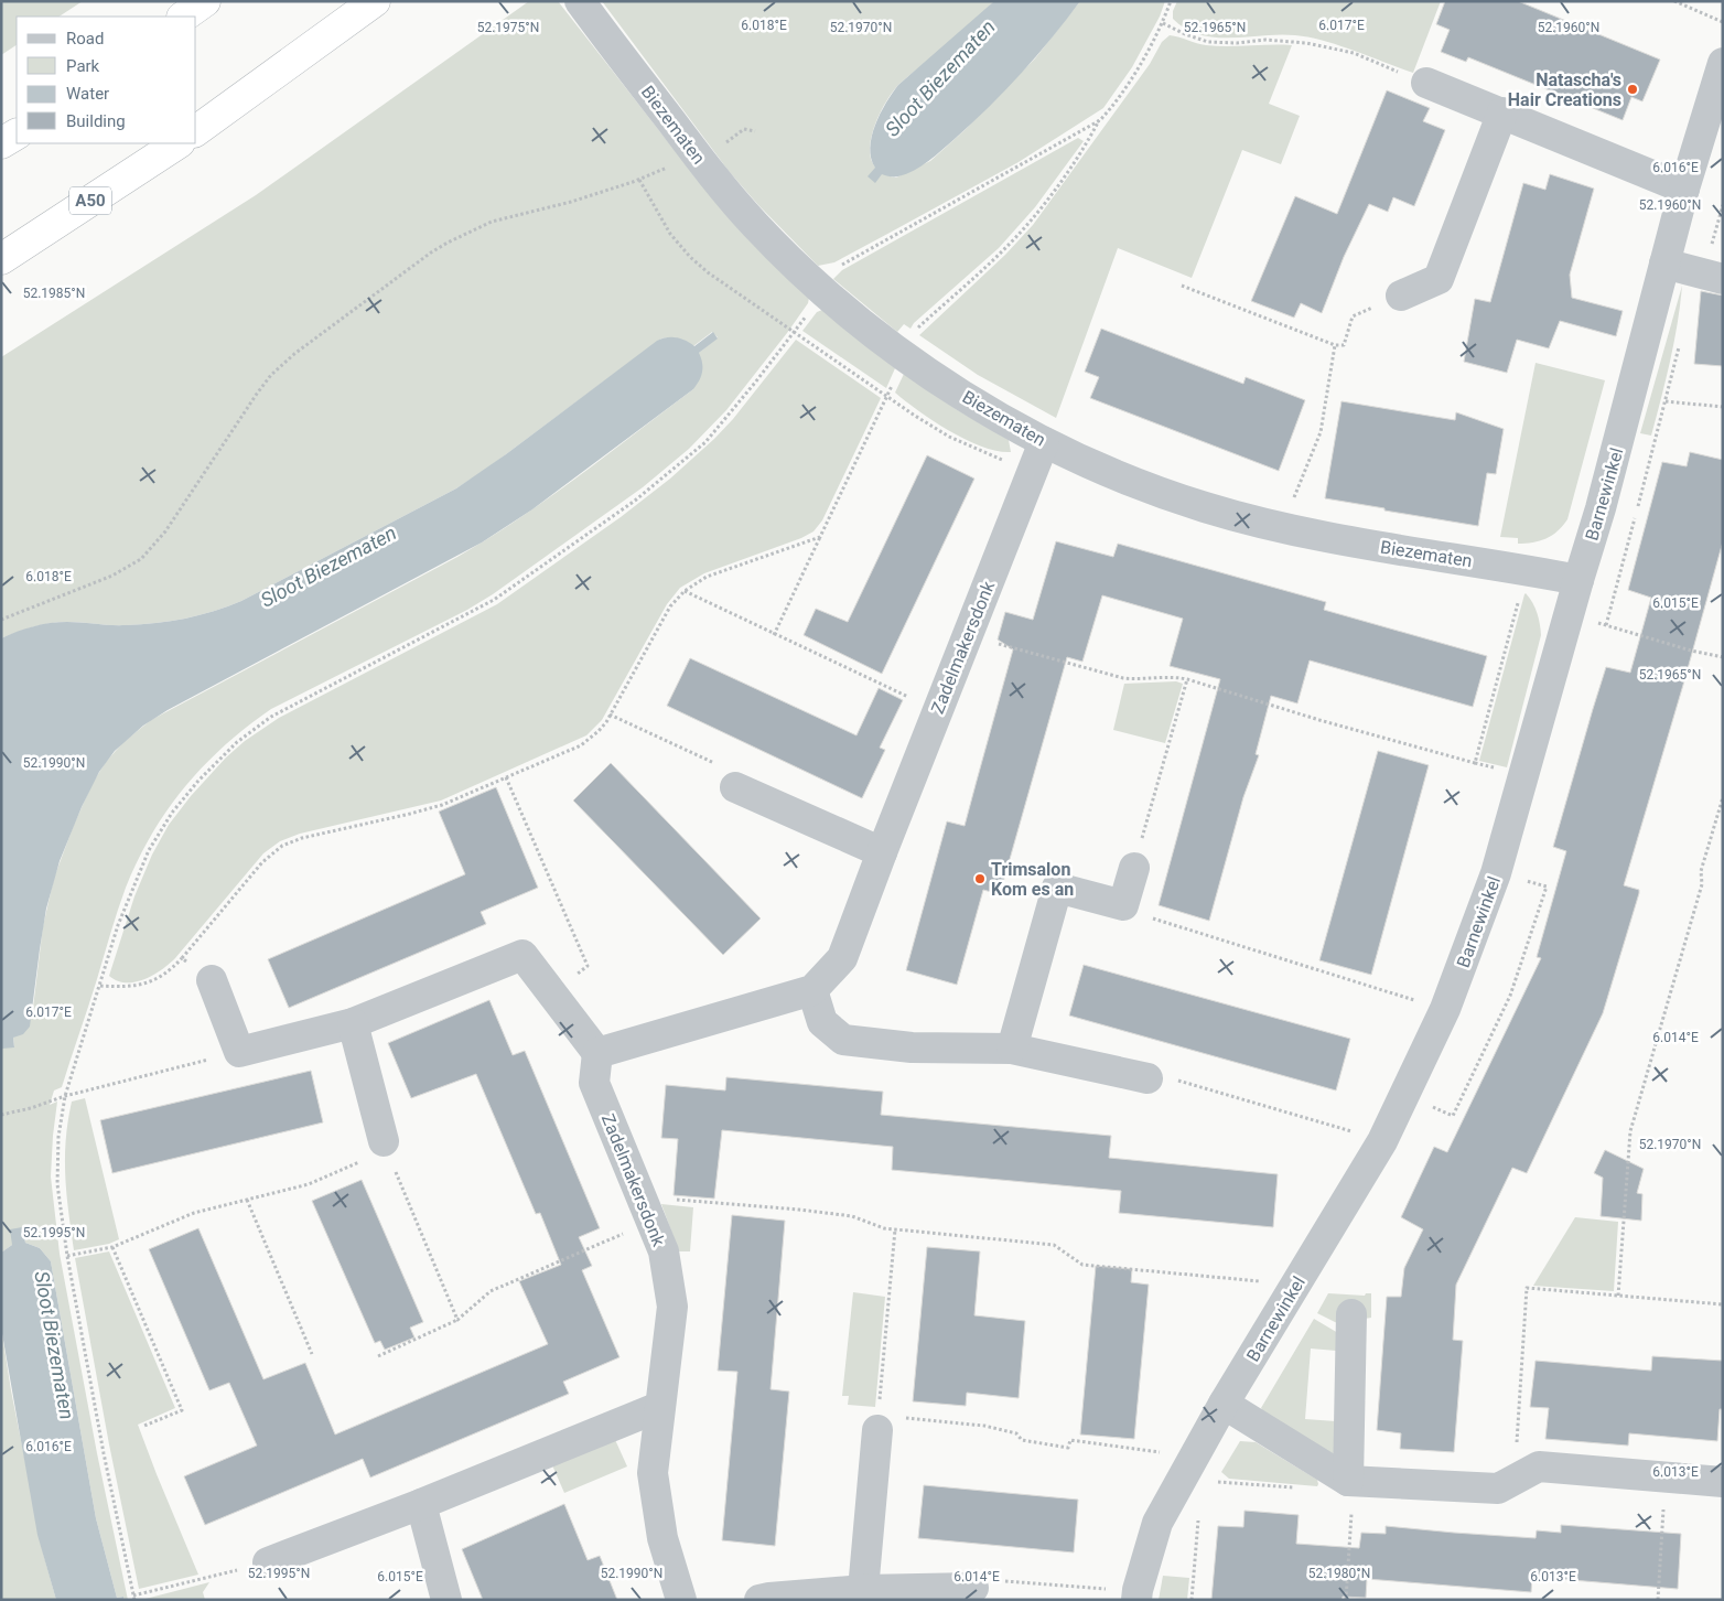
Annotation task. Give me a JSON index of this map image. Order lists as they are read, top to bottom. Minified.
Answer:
{"streets":{"highway":["A50"],"street":["Biezematen","Barnewinkel","Zadelmakersdonk"]},"crossings":[["Biezematen","Barnewinkel"],["Biezematen","Zadelmakersdonk"]],"water":["Sloot Biezematen"],"places":["Natascha's Hair Creations","Trimsalon Kom es an"],"legend":["Road","Park","Water","Building"],"coordinates":["6.018°E","6.017°E","52.1975°N","52.1970°N","52.1965°N","52.1960°N","6.016°E","52.1985°N","6.015°E","52.1990°N","6.014°E","52.1995°N","6.013°E","52.1980°N"]}
